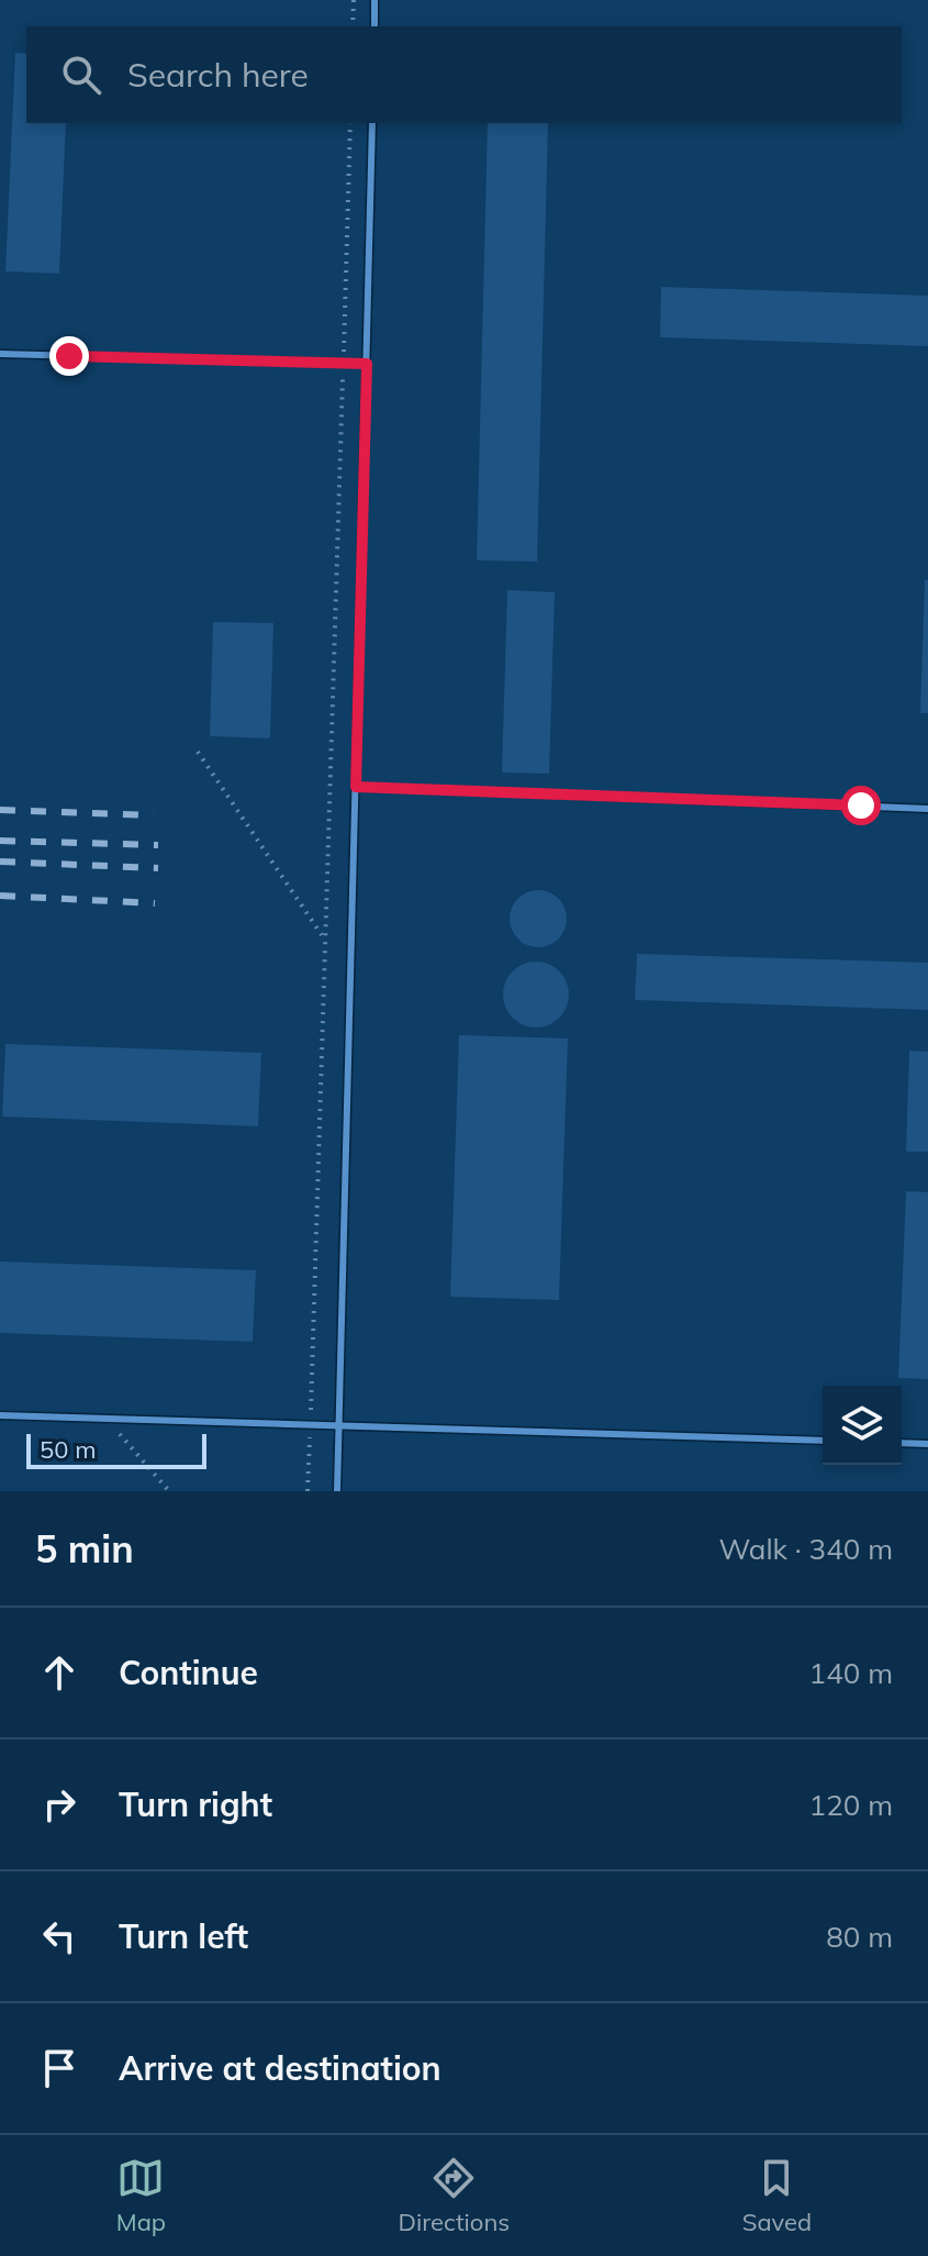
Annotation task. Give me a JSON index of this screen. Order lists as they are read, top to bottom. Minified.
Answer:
{"scale_bar":"50 m","page":{"search":"Search here","scale":"50 m","heading":["5 min","Walk · 340 m"],"list":[["Continue","140 m"],["Turn right","120 m"],["Turn left","80 m"],"Arrive at destination"],"nav":["Map","Directions","Saved"]}}
